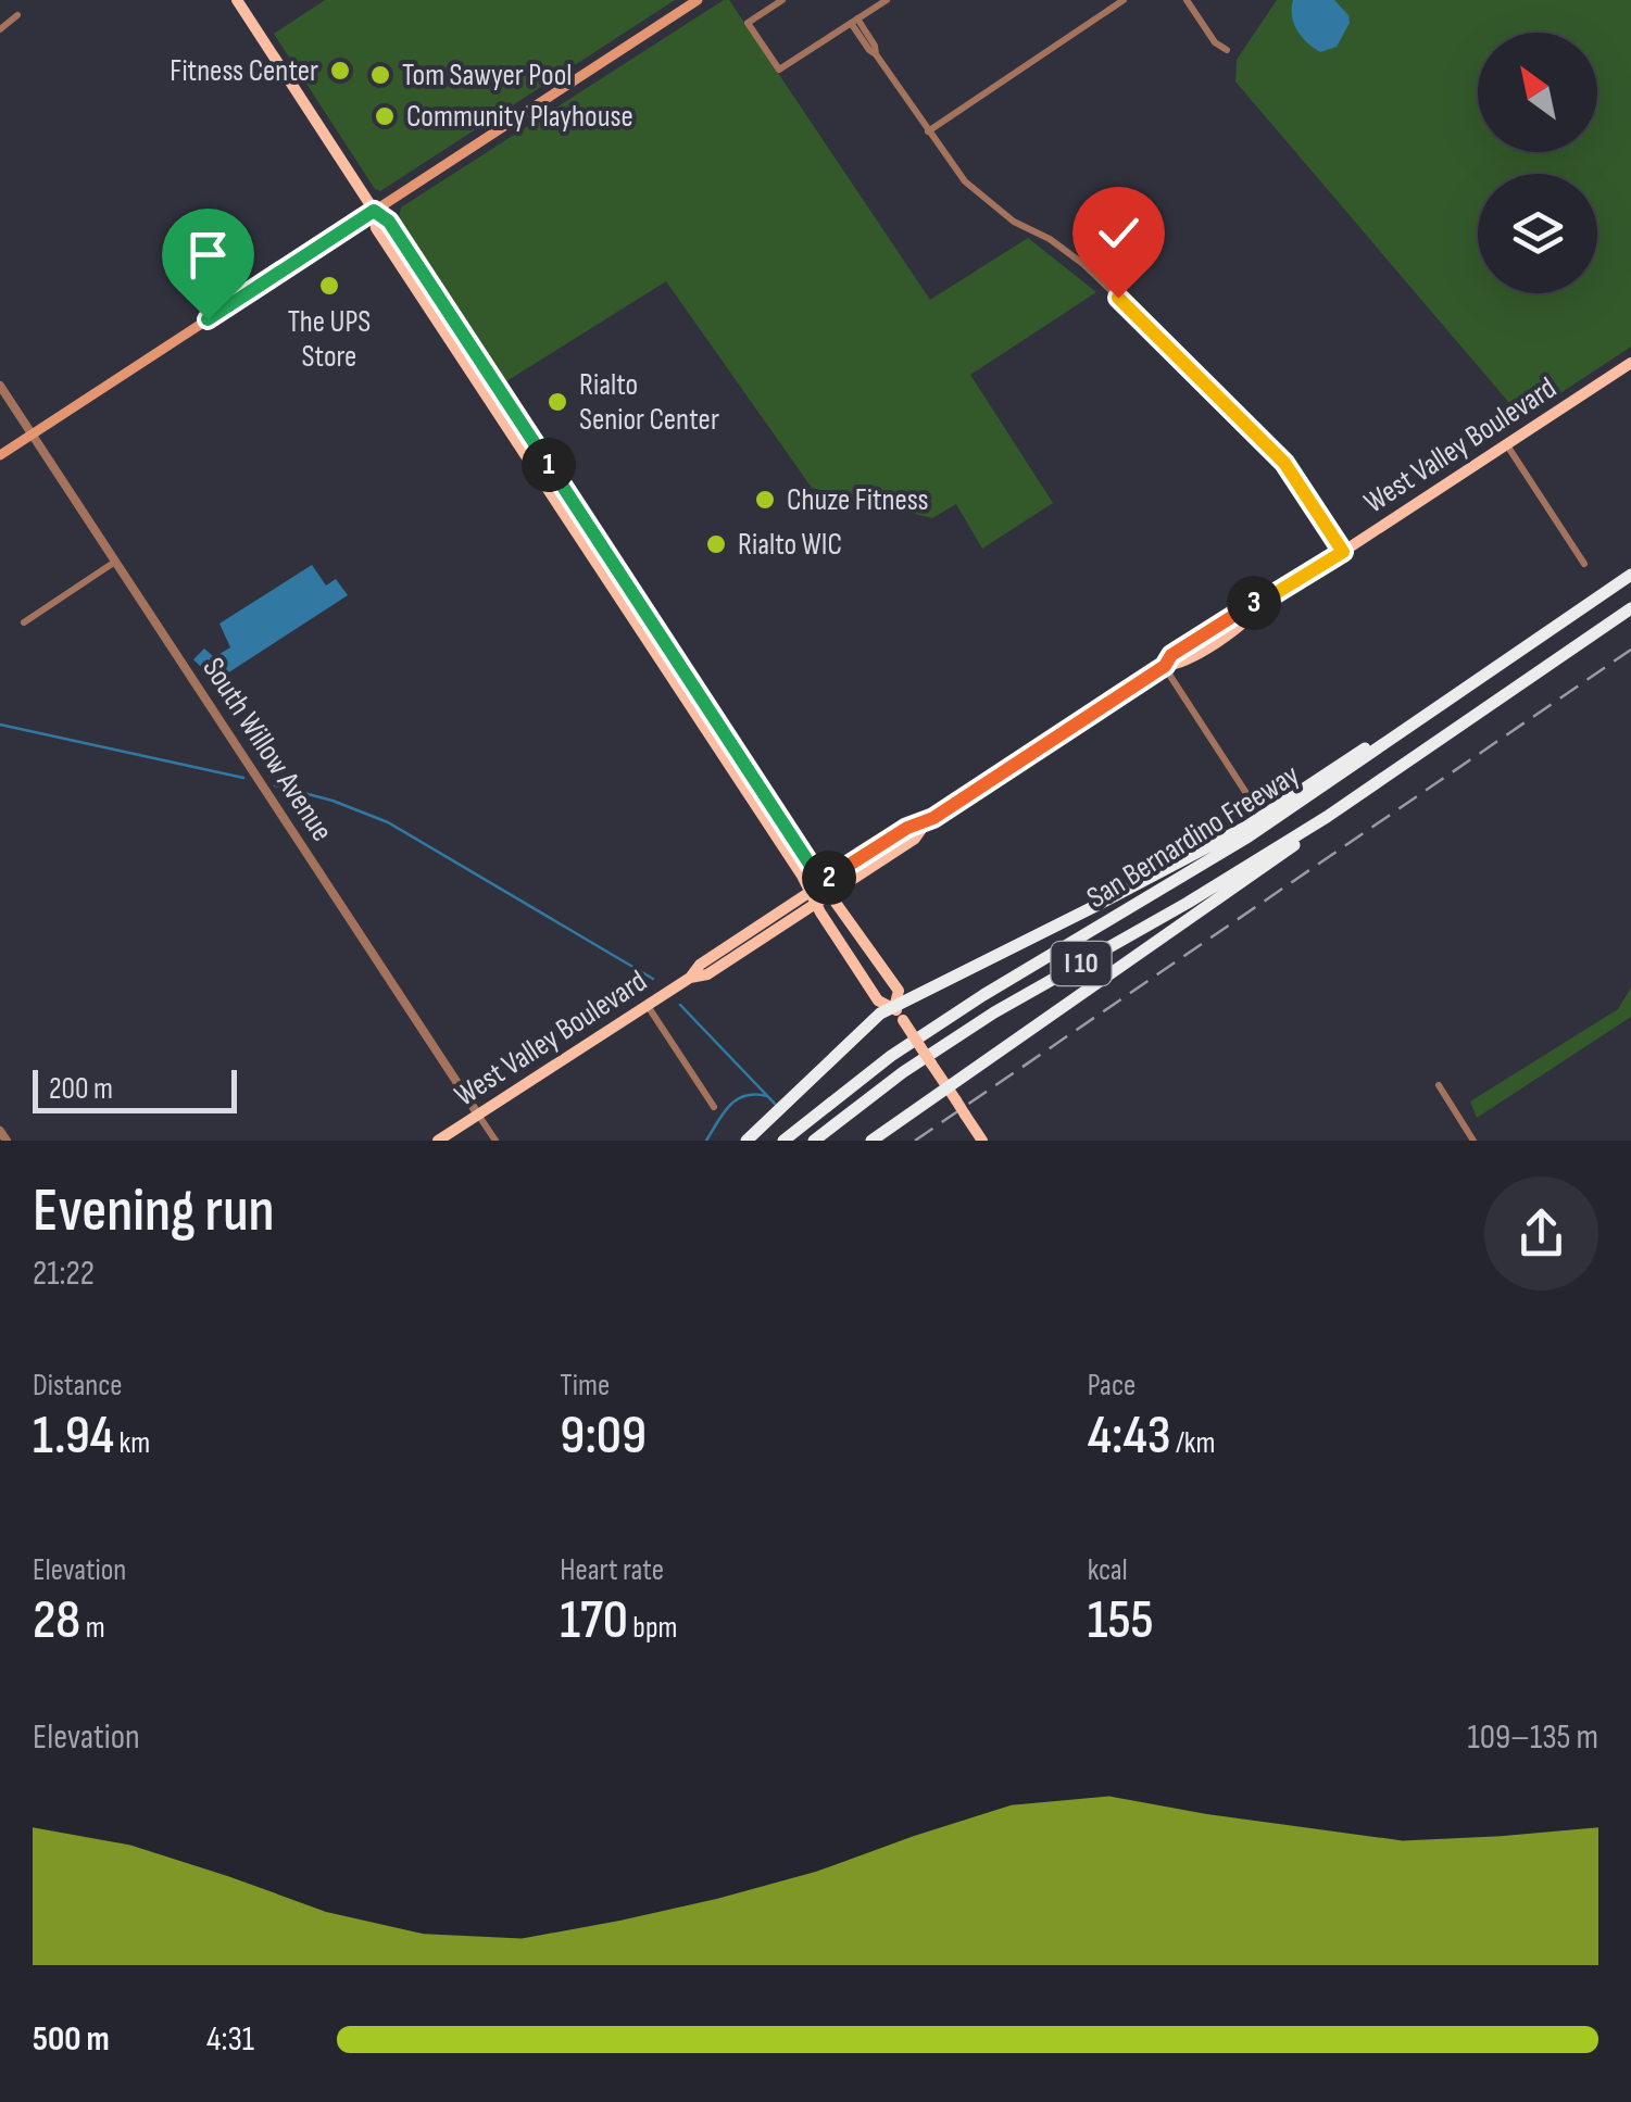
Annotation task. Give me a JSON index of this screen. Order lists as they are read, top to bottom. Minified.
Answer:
{"streets":{"highway":["San Bernardino Freeway","I 10"],"main road":["West Valley Boulevard"],"street":["South Willow Avenue"]},"crossings":[["West Valley Boulevard","South Willow Avenue"]],"places":["Fitness Center","Tom Sawyer Pool","Community Playhouse","The UPS Store","Rialto Senior Center","Chuze Fitness","Rialto WIC"],"scale_bar":"200 m","north":"top left","page":{"pins":["1","3","2"],"scale":"200 m","heading":["Evening run","21:22"],"stats":[["Distance","1.94 km"],["Time","9:09"],["Pace","4:43 /km"],["Elevation","28 m"],["Heart rate","170 bpm"],["kcal","155"]],"chart":["Elevation","109–135 m"],"list":[{"name":"500 m","note":"4:31"}]}}
